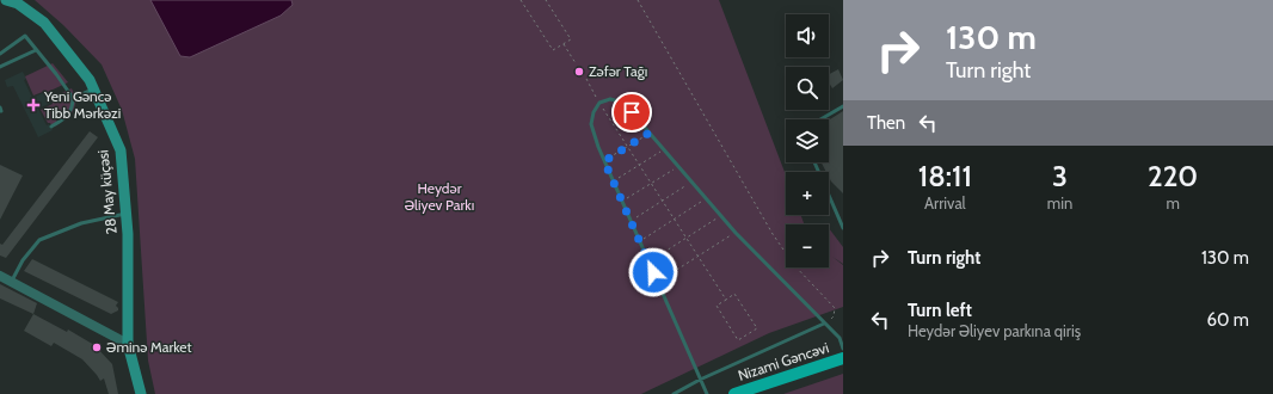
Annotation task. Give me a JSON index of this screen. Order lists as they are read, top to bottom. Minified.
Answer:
{"streets":{"main road":["28 May küçəsi","Nizami Gəncəvi"]},"parks":["Heydər Əliyev Parkı"],"places":{"other":["Zəfər Tağı","Əminə Market"],"health":["Yeni Gəncə Tibb Mərkəzi"]},"page":{"turn":["130 m","Turn right"],"map_buttons":["+","−"],"then":"Then","eta":["18:11","Arrival","3","min","220","m"],"list":[{"name":"Turn right","value":"130 m"},{"name":"Turn left","note":"Heydər Əliyev parkına qiriş","value":"60 m"}]}}
